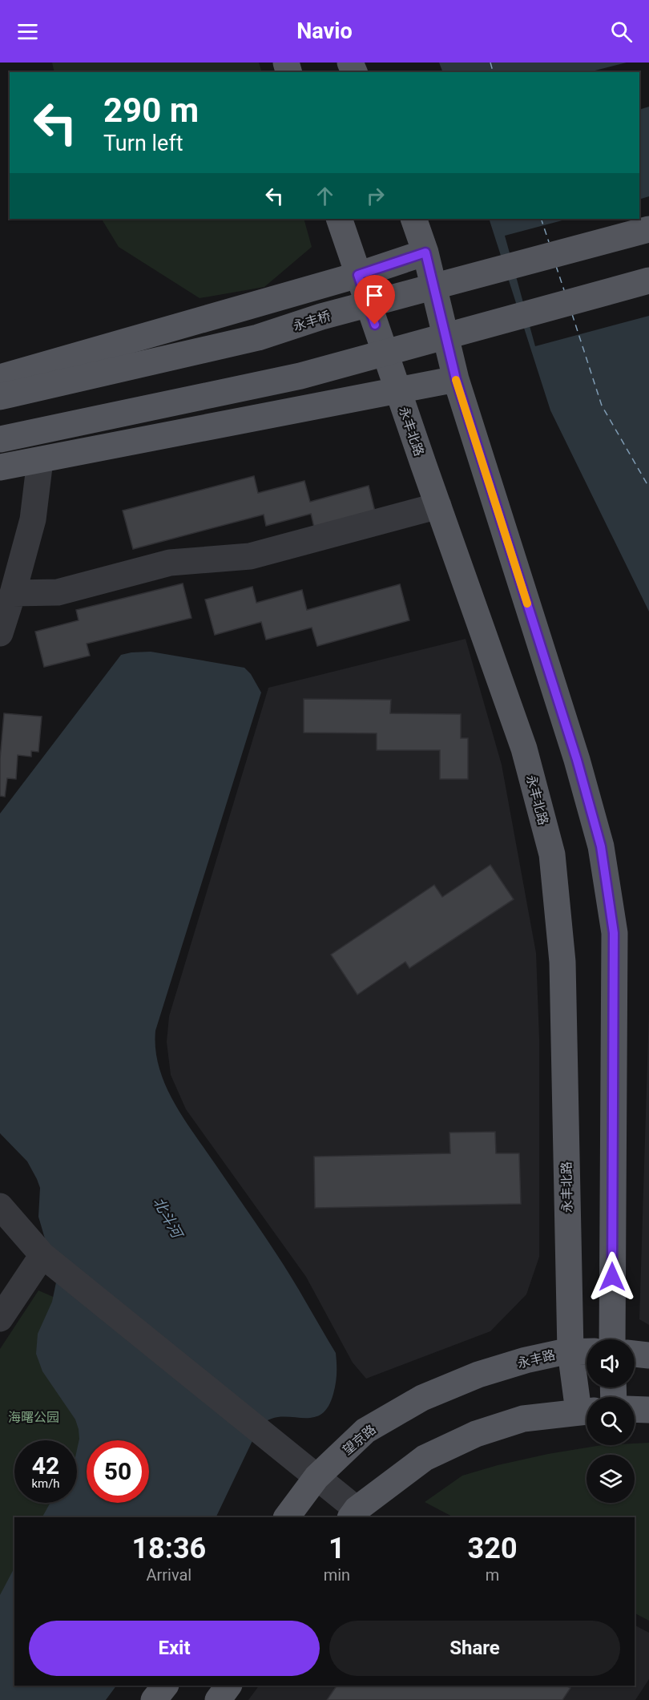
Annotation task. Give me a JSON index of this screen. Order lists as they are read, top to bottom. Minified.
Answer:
{"streets":{"main road":["永丰桥","永丰北路","永丰路","望京路"]},"crossings":[["永丰北路","永丰路"],["永丰路","望京路"]],"water":["北斗河"],"parks":["海曙公园"],"page":{"header":"Navio","turn":["290 m","Turn left"],"speed":"42 km/h","limit":"50","eta":["18:36","Arrival","1","min","320","m"],"buttons":["Exit","Share"]}}
